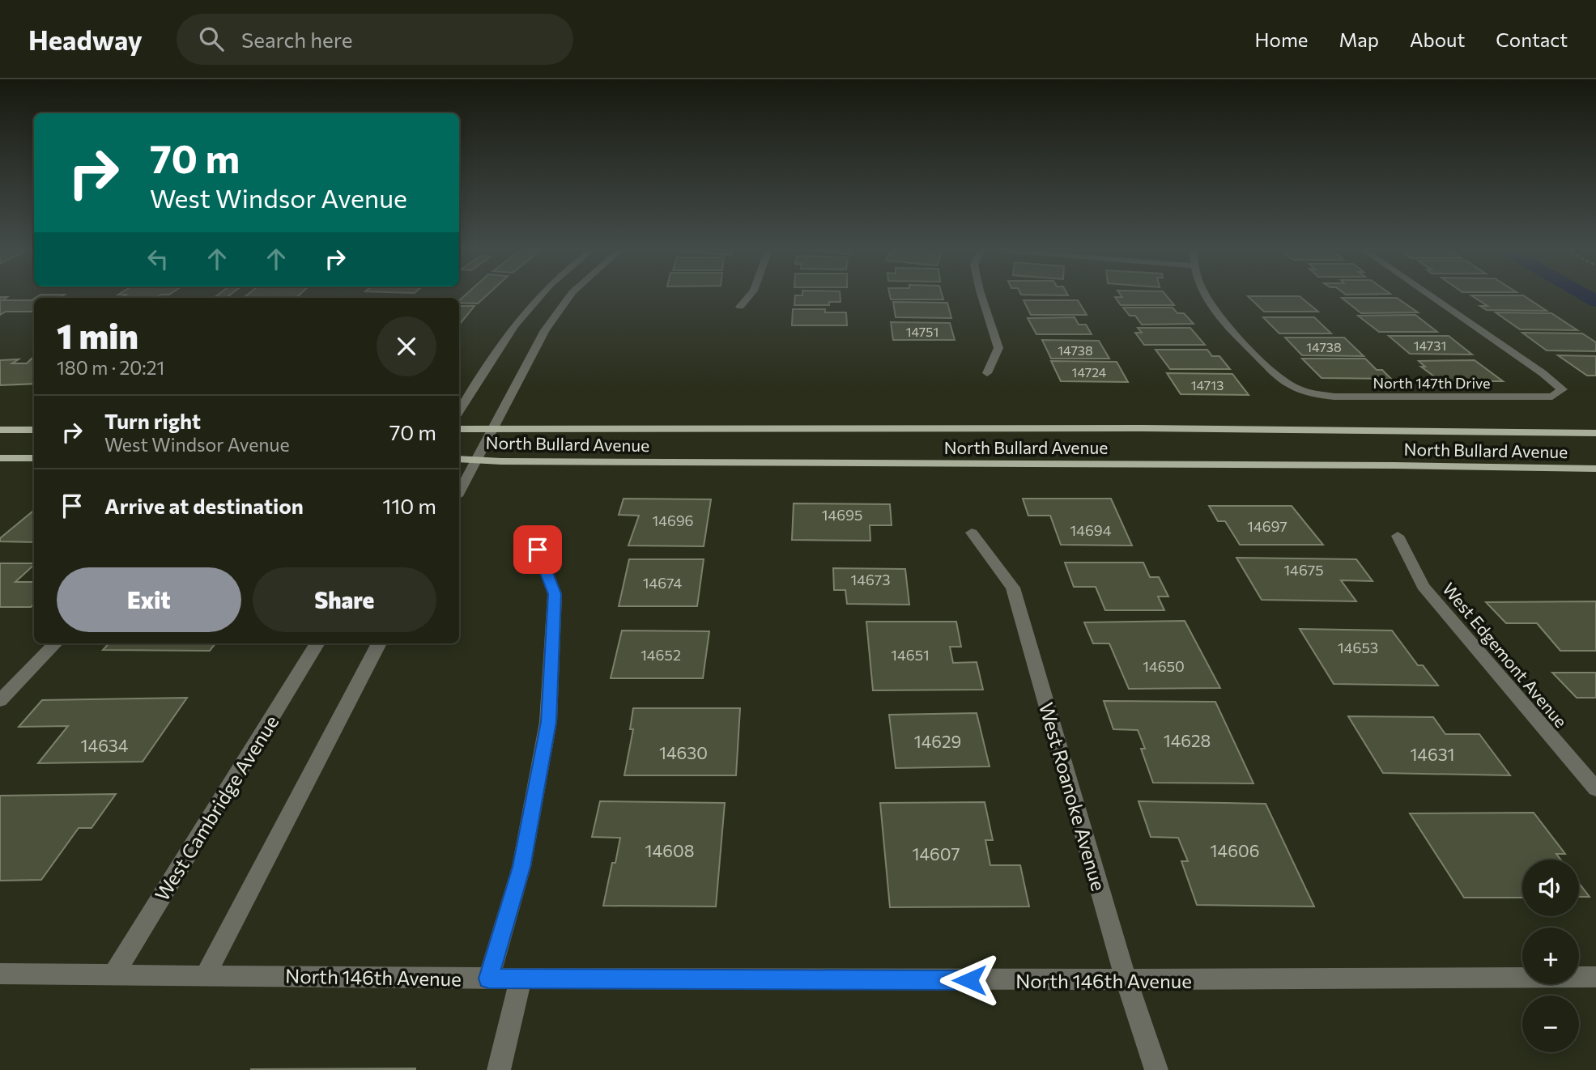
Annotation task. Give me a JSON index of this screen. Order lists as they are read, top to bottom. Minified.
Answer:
{"streets":{"main road":["North Bullard Avenue"],"street":["North 147th Drive","West Edgemont Avenue","West Roanoke Avenue","West Cambridge Avenue","North 146th Avenue"]},"crossings":[["West Roanoke Avenue","North 146th Avenue"],["West Cambridge Avenue","North 146th Avenue"]],"house_numbers":["14751","14731","14738","14738","14724","14713","14695","14696","14697","14694","14675","14673","14674","14653","14652","14651","14650","14628","14629","14634","14630","14631","14608","14606","14607"],"page":{"header":"Headway","search":"Search here","nav":["Home","Map","About","Contact"],"turn":["70 m","West Windsor Avenue"],"heading":["1 min","180 m · 20:21"],"list":[{"name":"Turn right","note":"West Windsor Avenue","value":"70 m"},{"name":"Arrive at destination","value":"110 m"}],"buttons":["Exit","Share"],"map_buttons":["+","−"]}}
